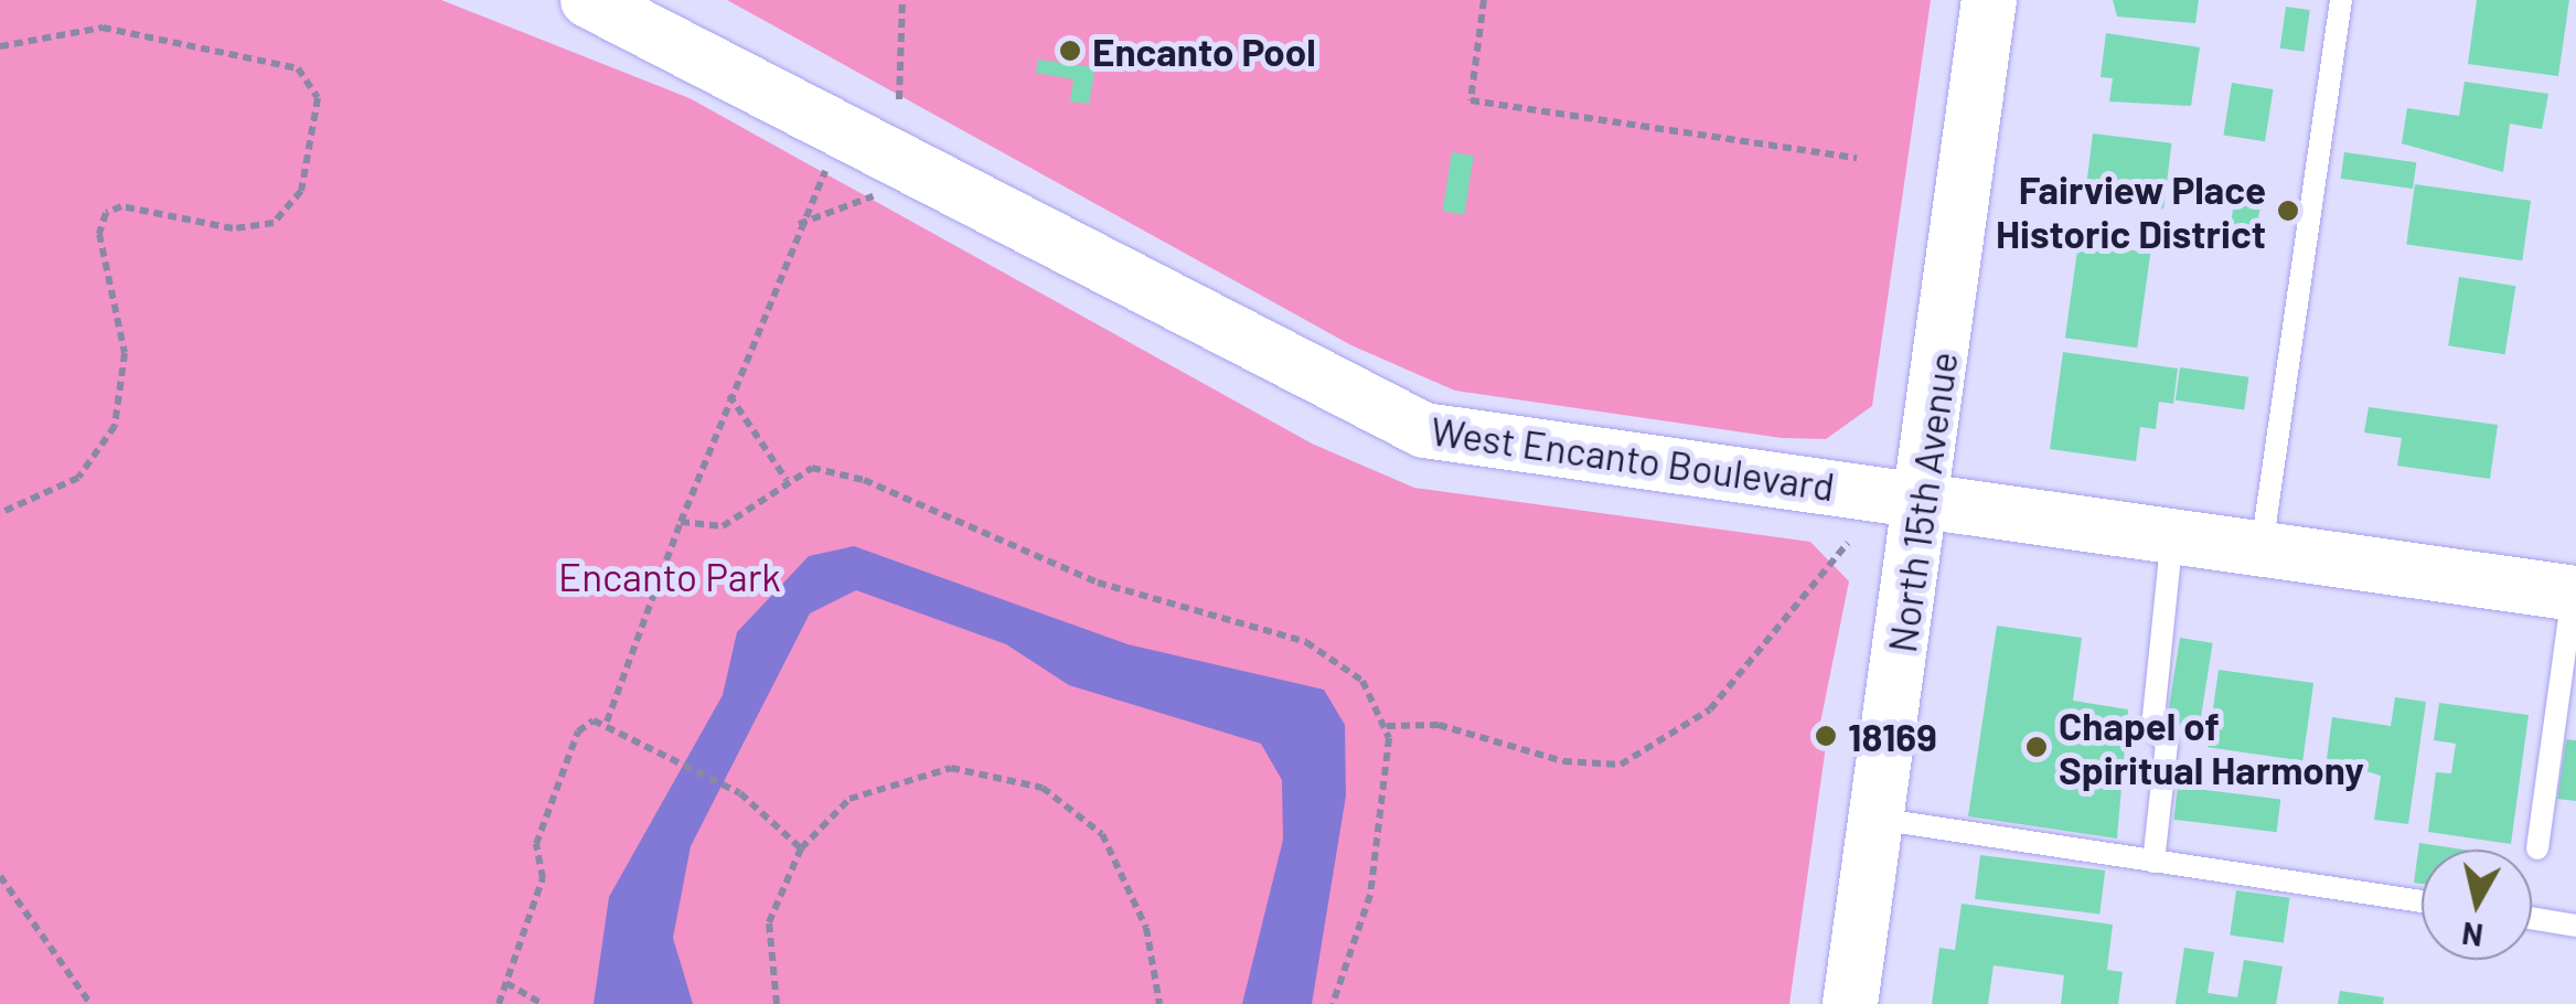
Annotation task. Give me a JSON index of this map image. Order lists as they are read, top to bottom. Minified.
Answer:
{"streets":{"street":["West Encanto Boulevard","North 15th Avenue"]},"crossings":[["West Encanto Boulevard","North 15th Avenue"]],"parks":["Encanto Park"],"places":["Encanto Pool","Fairview Place Historic District","18169","Chapel of Spiritual Harmony"],"north":"bottom"}
